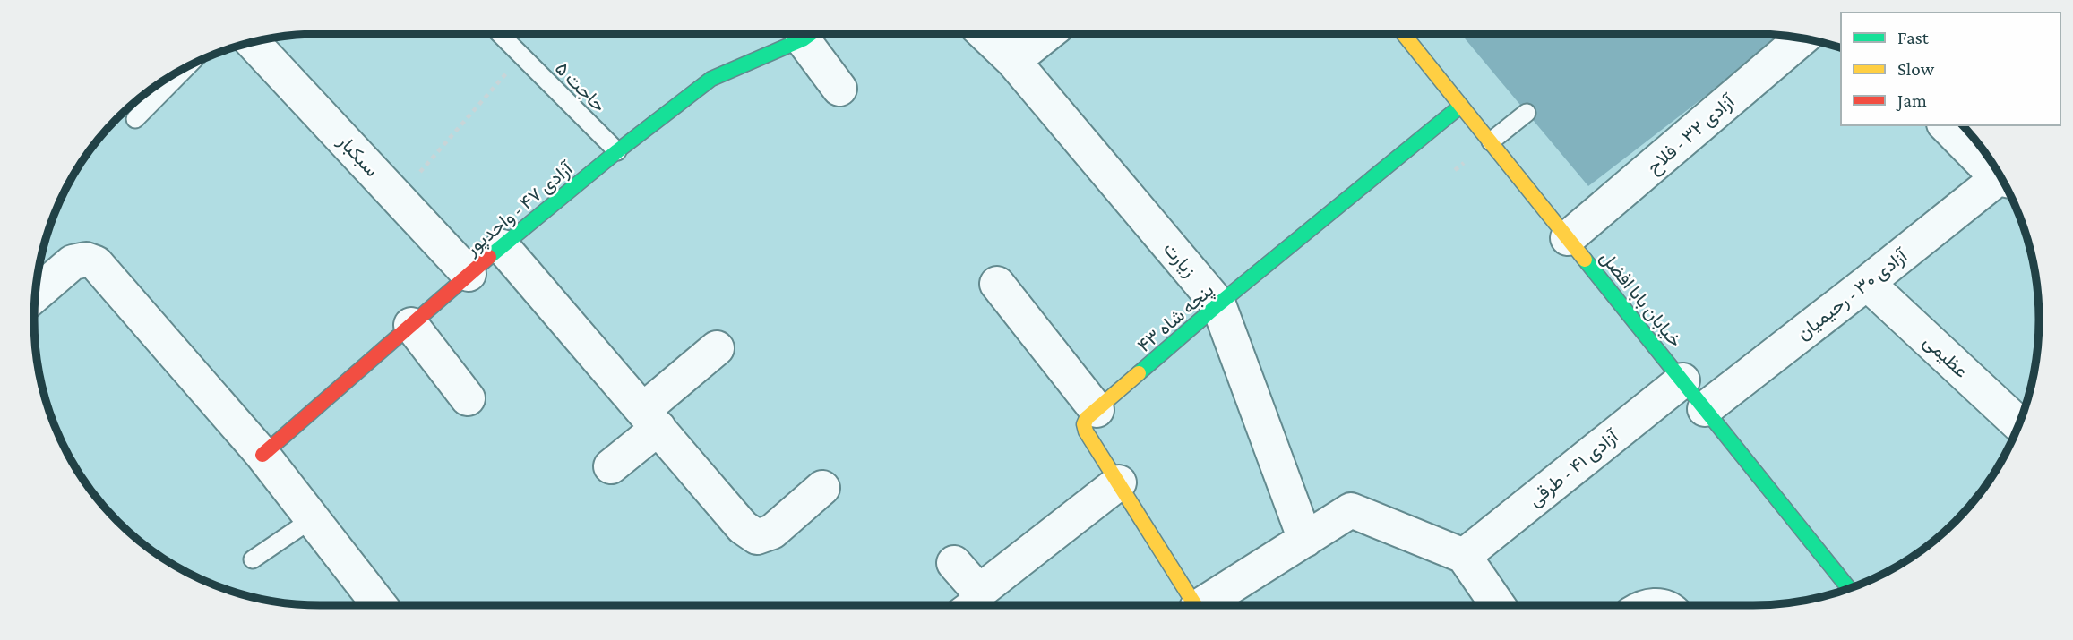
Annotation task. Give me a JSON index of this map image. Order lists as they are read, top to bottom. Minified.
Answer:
{"streets":{"street":["آزادی ۳۲ - فلاح","سبکبار","آزادی ۴۷ - واحدپور","زیارت","آزادی ۳۰ - رحیمیان","خیابان بابا افضل","پنجه شاه ۴۳","عظیمی","آزادی ۴۱ - طرقی"],"lane":["حاجت ۵"]},"crossings":[["حاجت ۵","آزادی ۴۷ - واحدپور"],["آزادی ۳۲ - فلاح","خیابان بابا افضل"],["سبکبار","آزادی ۴۷ - واحدپور"],["زیارت","پنجه شاه ۴۳"],["آزادی ۳۰ - رحیمیان","خیابان بابا افضل"],["آزادی ۳۰ - رحیمیان","عظیمی"],["خیابان بابا افضل","پنجه شاه ۴۳"],["خیابان بابا افضل","آزادی ۴۱ - طرقی"]],"legend":["Fast","Slow","Jam"]}
